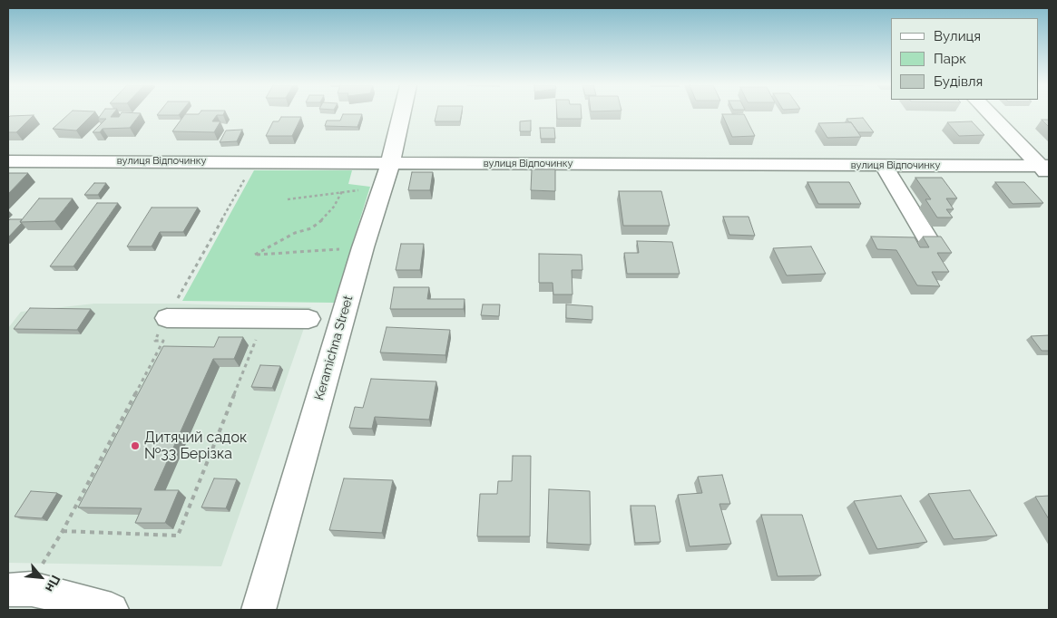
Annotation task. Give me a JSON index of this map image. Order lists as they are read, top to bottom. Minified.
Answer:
{"streets":{"street":["вулиця Відпочинку","Keramichna Street"]},"crossings":[["вулиця Відпочинку","Keramichna Street"]],"places":["Дитячий садок №33 Берізка"],"legend":["Вулиця","Парк","Будівля"],"north":"bottom right"}
